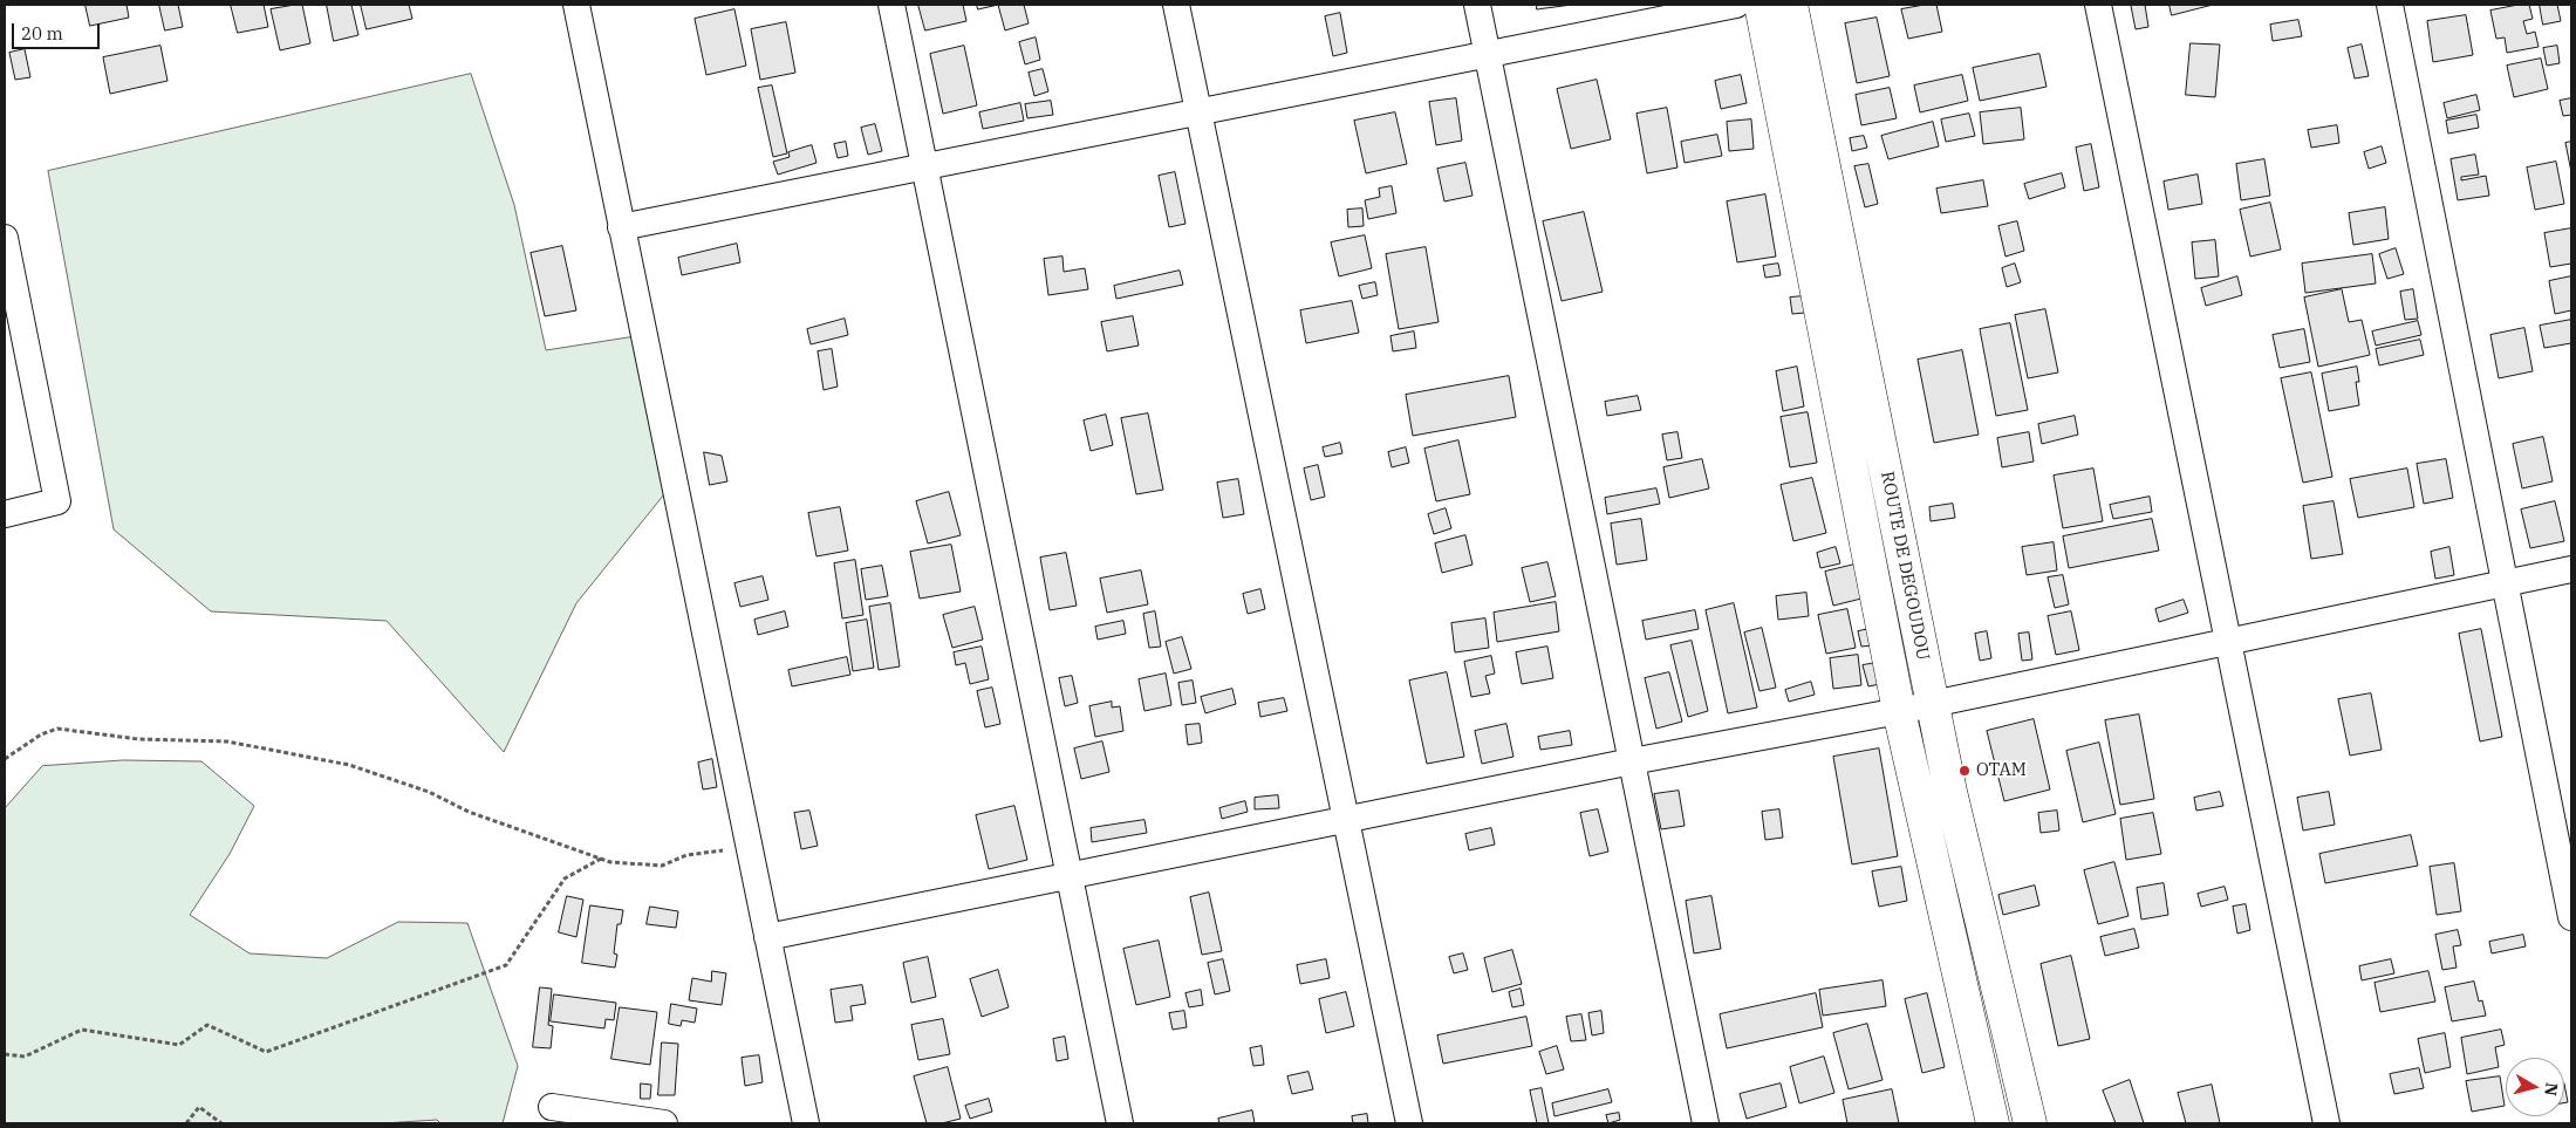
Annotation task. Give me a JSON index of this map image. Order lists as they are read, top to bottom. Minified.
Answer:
{"streets":{"main road":["ROUTE DE DEGOUDOU"]},"places":["OTAM"],"scale_bar":"20 m","north":"right"}
